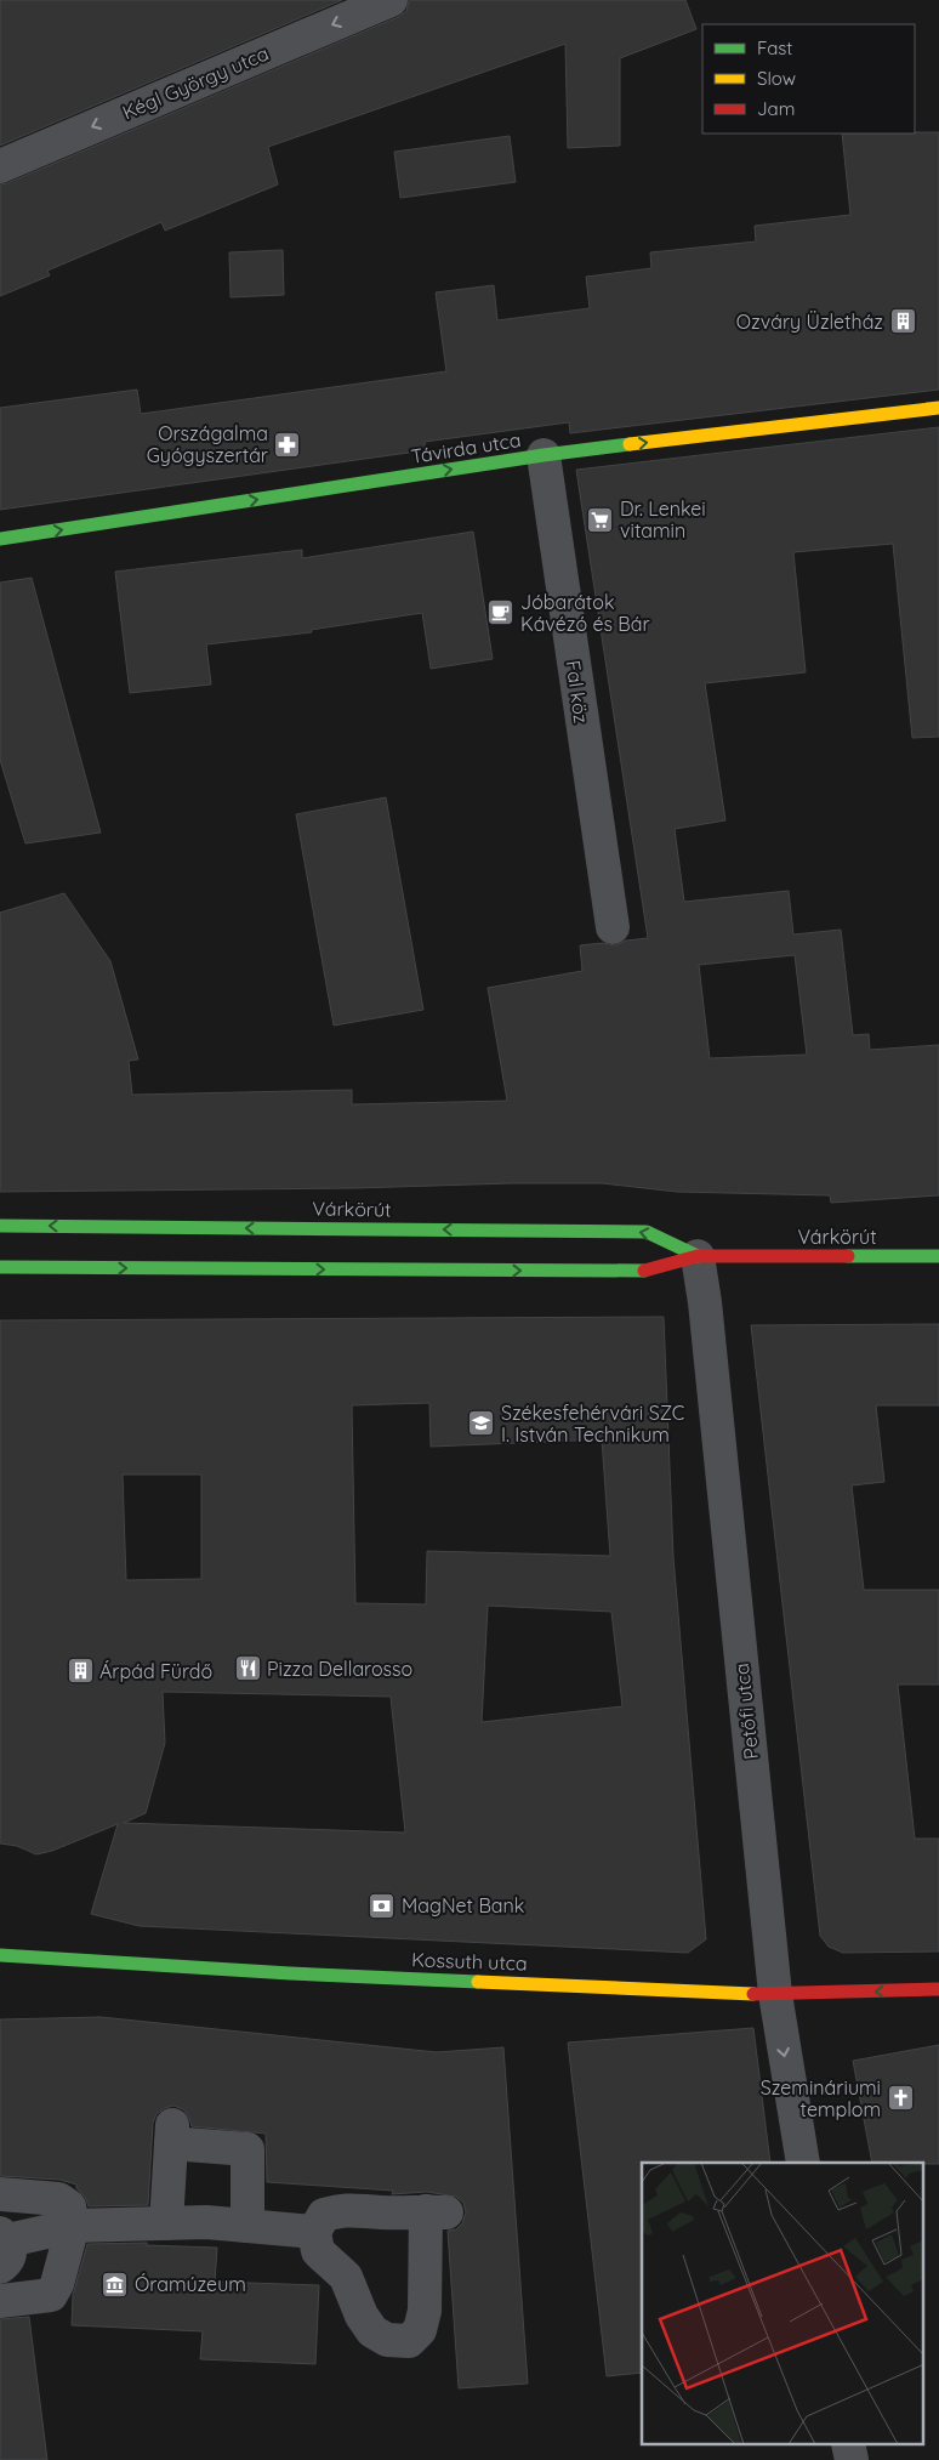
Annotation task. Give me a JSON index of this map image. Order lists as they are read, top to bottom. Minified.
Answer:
{"streets":{"street":["Kégl György utca","Távirda utca","Fal köz","Várkörút","Petőfi utca","Kossuth utca"]},"crossings":[["Távirda utca","Fal köz"],["Várkörút","Petőfi utca"],["Petőfi utca","Kossuth utca"]],"one_way":["Kégl György utca","Távirda utca"],"places":{"building":["Ozváry Üzletház","Árpád Fürdő"],"pharmacy":["Országalma Gyógyszertár"],"supermarket":["Dr. Lenkei vitamin"],"cafe":["Jóbarátok Kávézó és Bár"],"school or university":["Székesfehérvári SZC I. István Technikum"],"restaurant":["Pizza Dellarosso"],"bank":["MagNet Bank"],"church":["Szemináriumi templom"],"museum":["Óramúzeum"]},"legend":["Fast","Slow","Jam"]}
